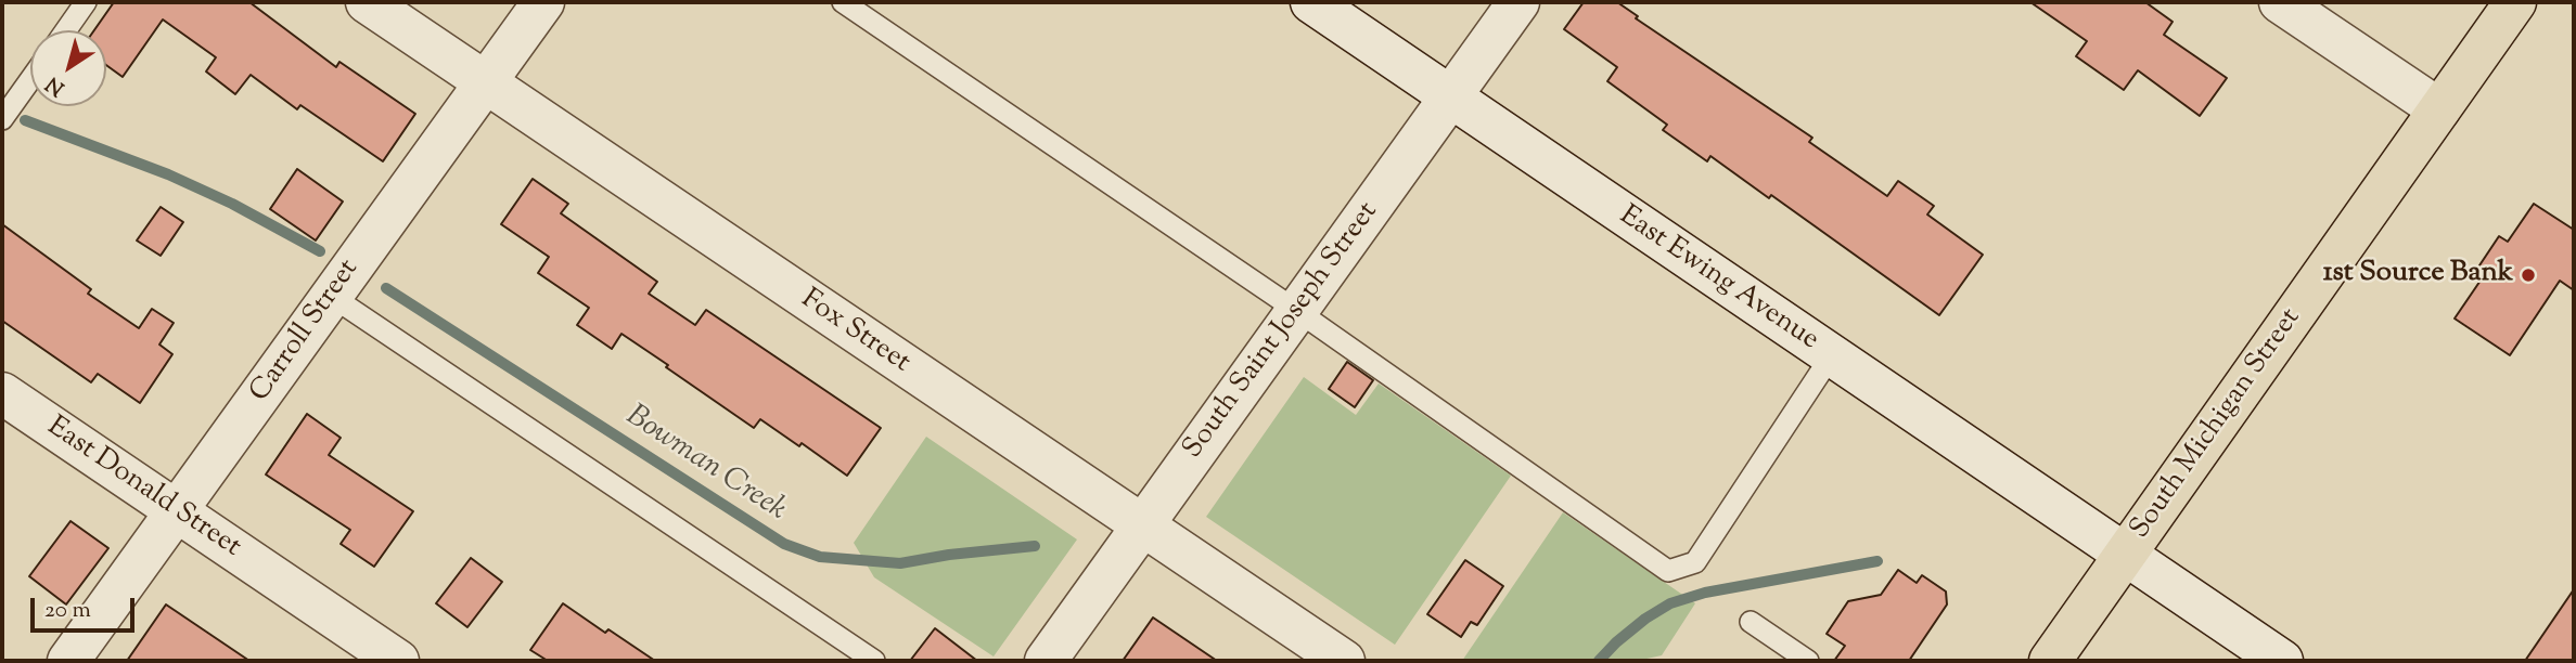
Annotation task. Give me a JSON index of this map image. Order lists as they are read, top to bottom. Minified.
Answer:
{"streets":{"main road":["South Michigan Street"],"street":["East Ewing Avenue","Carroll Street","South Saint Joseph Street","Fox Street","East Donald Street"]},"crossings":[["East Ewing Avenue","South Saint Joseph Street"],["East Ewing Avenue","South Michigan Street"],["Carroll Street","Fox Street"],["Carroll Street","East Donald Street"],["South Saint Joseph Street","Fox Street"]],"water":["Bowman Creek"],"places":["1st Source Bank"],"scale_bar":"20 m","north":"bottom left"}
